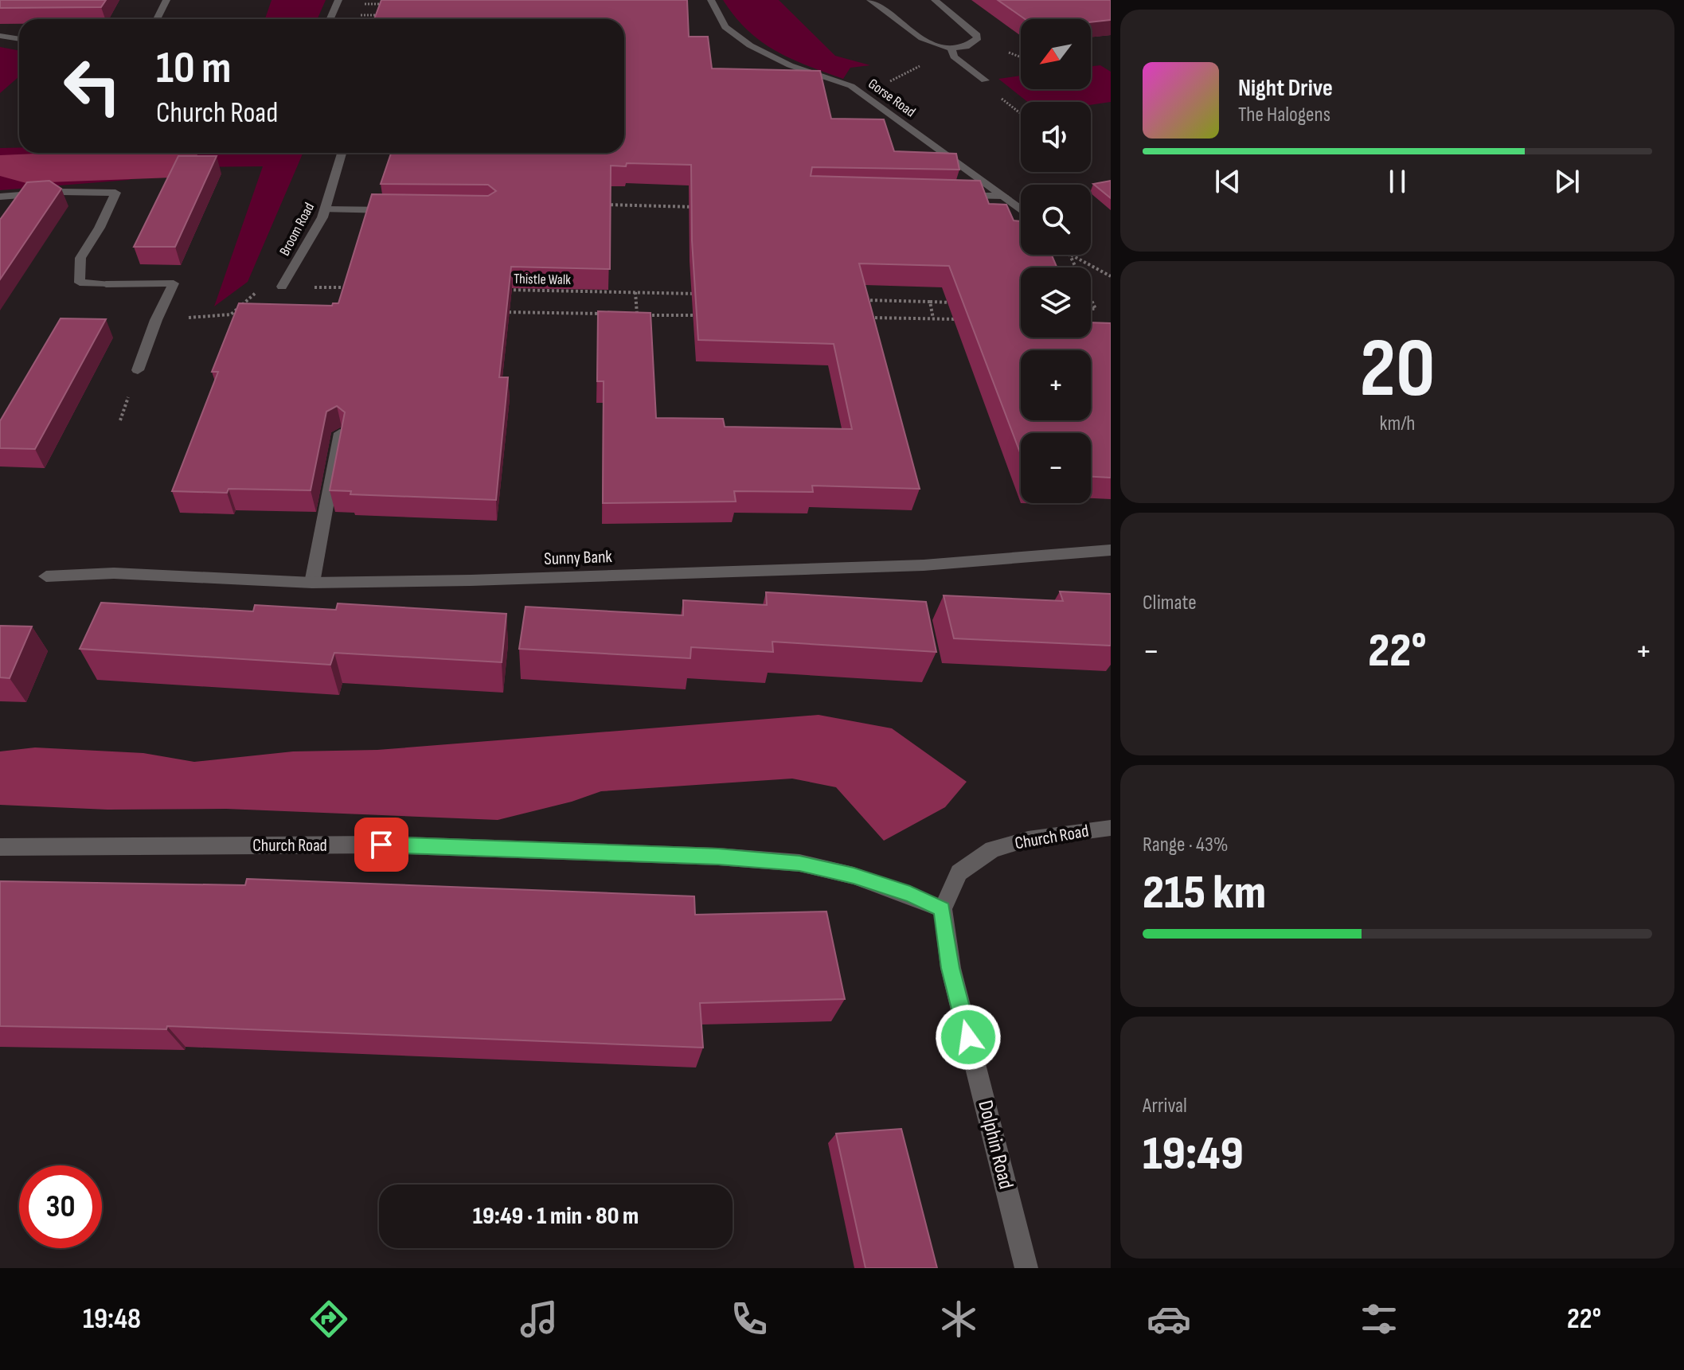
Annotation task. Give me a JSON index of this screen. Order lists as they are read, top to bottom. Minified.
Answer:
{"streets":{"street":["Gorse Road","Broom Road","Sunny Bank","Church Road","Dolphin Road"],"path":["Thistle Walk"]},"crossings":[["Church Road","Dolphin Road"]],"north":"bottom left","page":{"map_buttons":["+","−"],"turn":["10 m","Church Road"],"song":["Night Drive","The Halogens"],"tile":[["20","km/h"],"Climate",["Range · 43%","215 km"],["Arrival","19:49"]],"heat":["−","22°","+"],"limit":"30","trip":"19:49 · 1 min · 80 m","tabs":["19:48","22°"]}}
